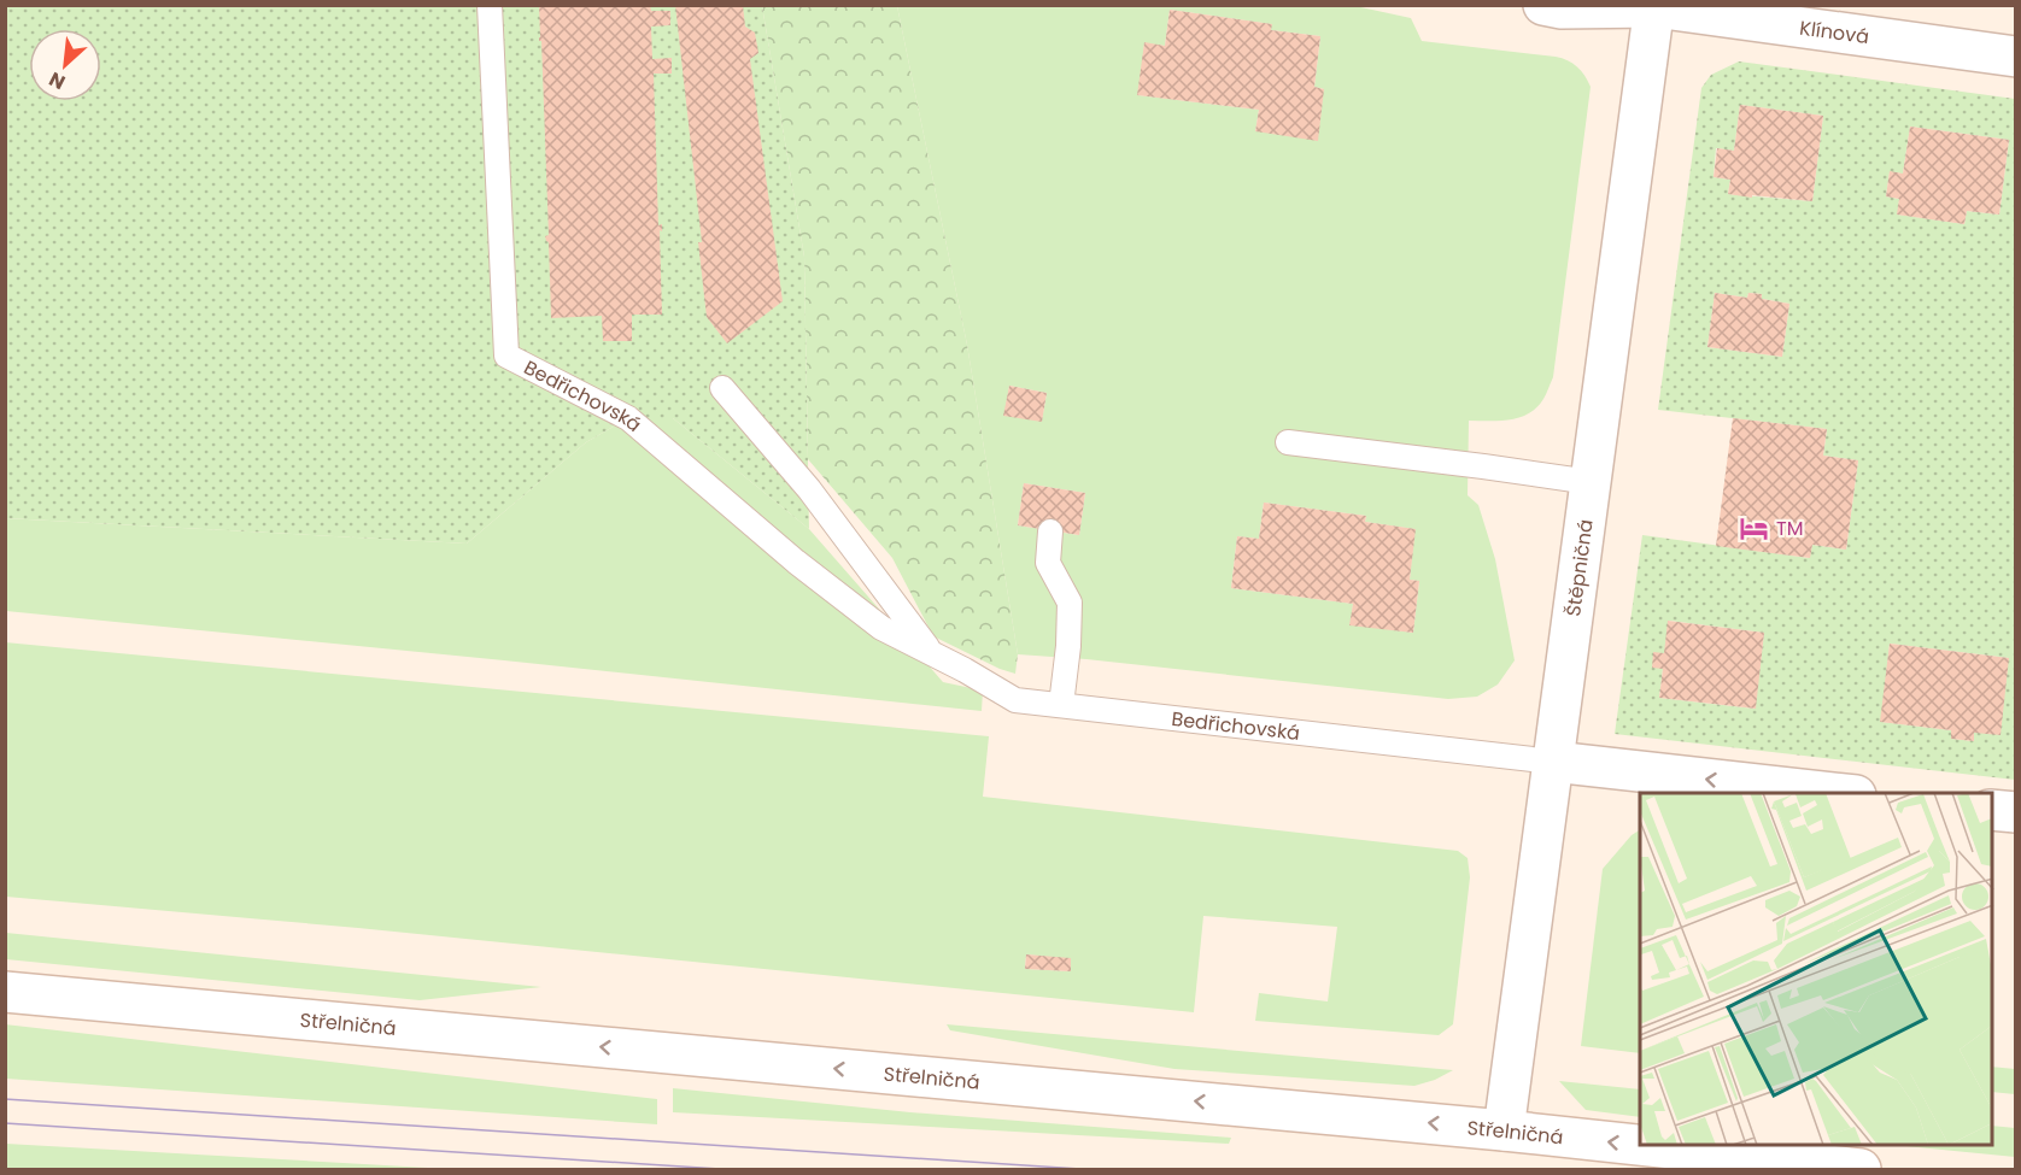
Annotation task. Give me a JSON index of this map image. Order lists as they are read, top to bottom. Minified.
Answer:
{"streets":{"street":["Klínová","Štěpničná","Střelničná"],"lane":["Bedřichovská"]},"crossings":[["Klínová","Štěpničná"],["Bedřichovská","Štěpničná"],["Štěpničná","Střelničná"]],"one_way":["Střelničná"],"places":{"hotel":["TM"]},"north":"bottom left"}
